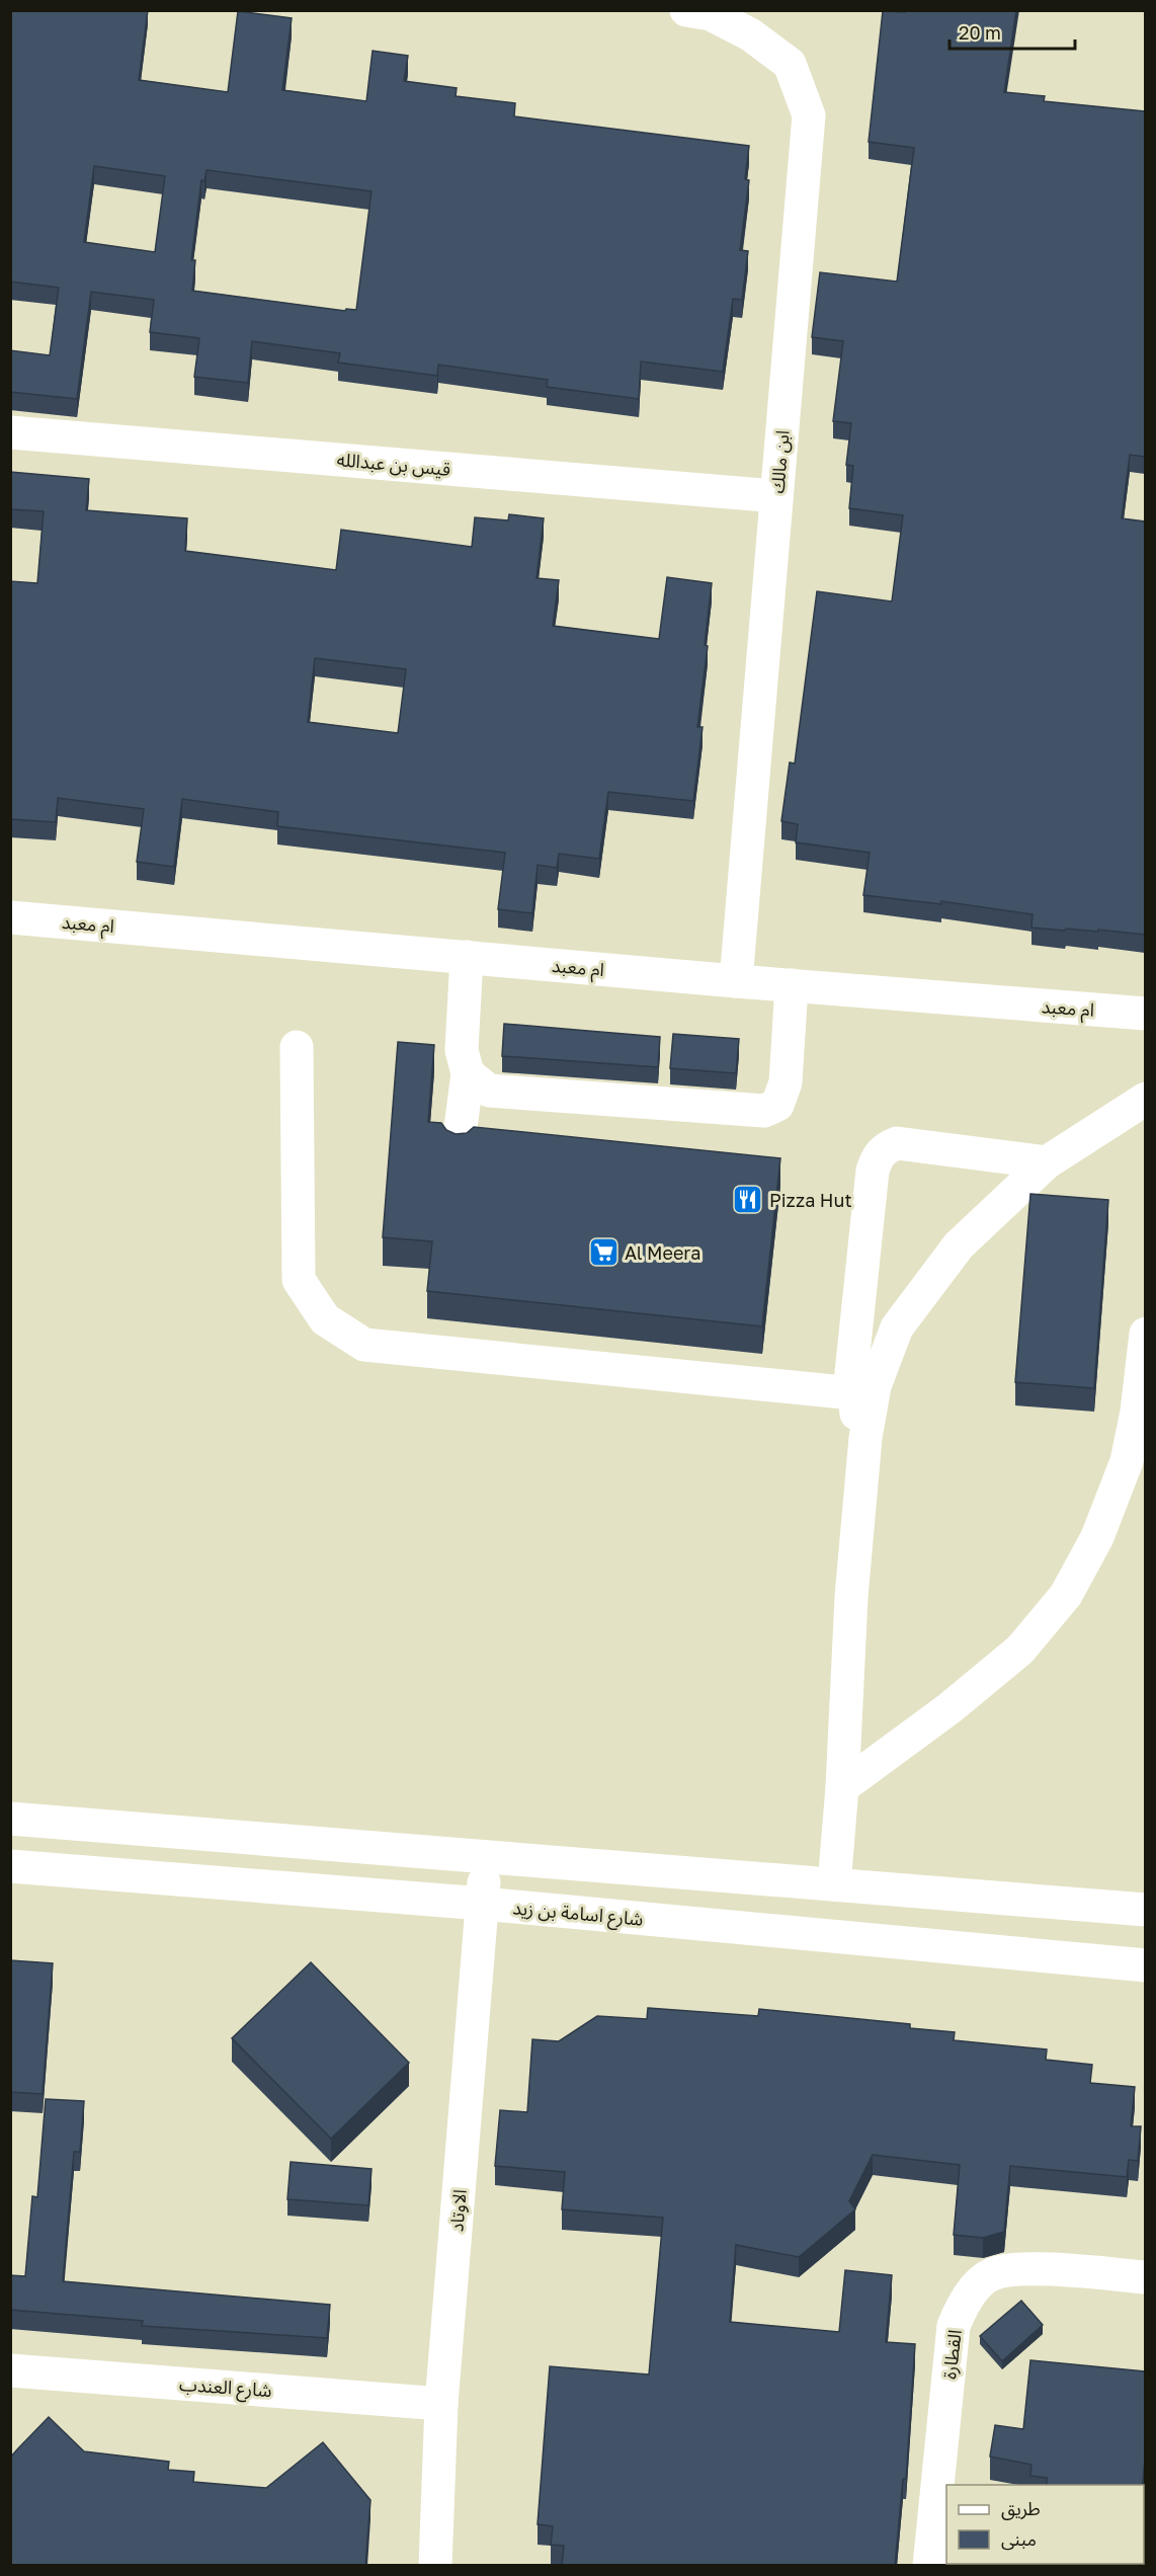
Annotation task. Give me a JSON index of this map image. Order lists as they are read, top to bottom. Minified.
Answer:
{"streets":{"street":["ابن مالك","قيس بن عبدالله","ام معبد","شارع اسامة بن زيد","الاوتاد","القطارة","شارع العندب"]},"crossings":[["ابن مالك","قيس بن عبدالله"],["ابن مالك","ام معبد"],["شارع اسامة بن زيد","الاوتاد"],["الاوتاد","شارع العندب"]],"places":{"restaurant":["Pizza Hut"],"supermarket":["Al Meera"]},"legend":["طريق","مبنى"],"scale_bar":"20 m"}
